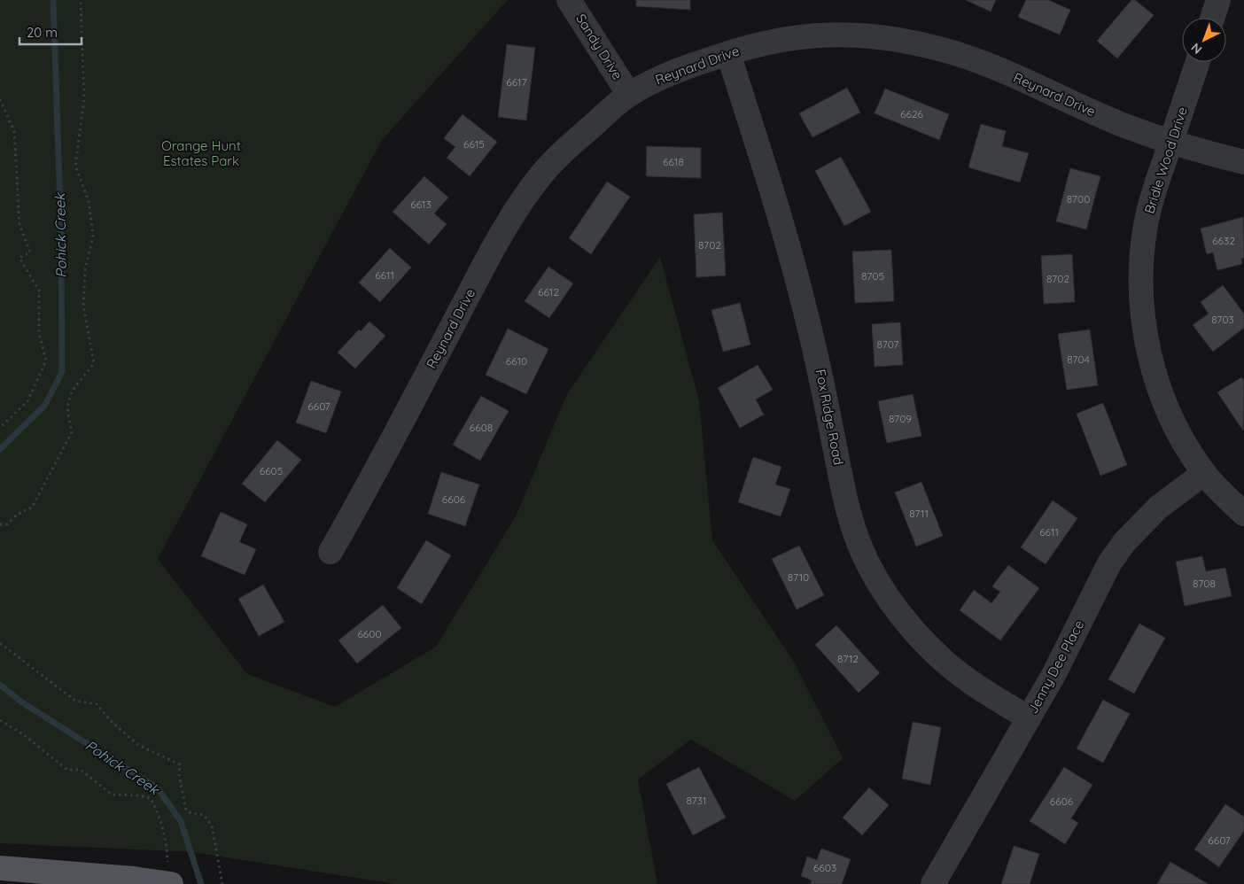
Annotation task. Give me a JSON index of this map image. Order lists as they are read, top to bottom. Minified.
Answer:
{"streets":{"street":["Sandy Drive","Reynard Drive","Bridle Wood Drive","Fox Ridge Road","Jenny Dee Place"]},"crossings":[["Sandy Drive","Reynard Drive"],["Reynard Drive","Bridle Wood Drive"],["Reynard Drive","Fox Ridge Road"],["Bridle Wood Drive","Jenny Dee Place"],["Fox Ridge Road","Jenny Dee Place"]],"water":["Pohick Creek"],"parks":["Orange Hunt Estates Park"],"house_numbers":["6617","6626","6615","6618","8700","6613","6632","8702","6611","8705","8702","6612","8703","8707","8704","6610","6607","8709","6608","6605","6606","8711","6611","8710","8708","6600","8712","8731","6606","6607","6603"],"scale_bar":"20 m","north":"bottom left"}
